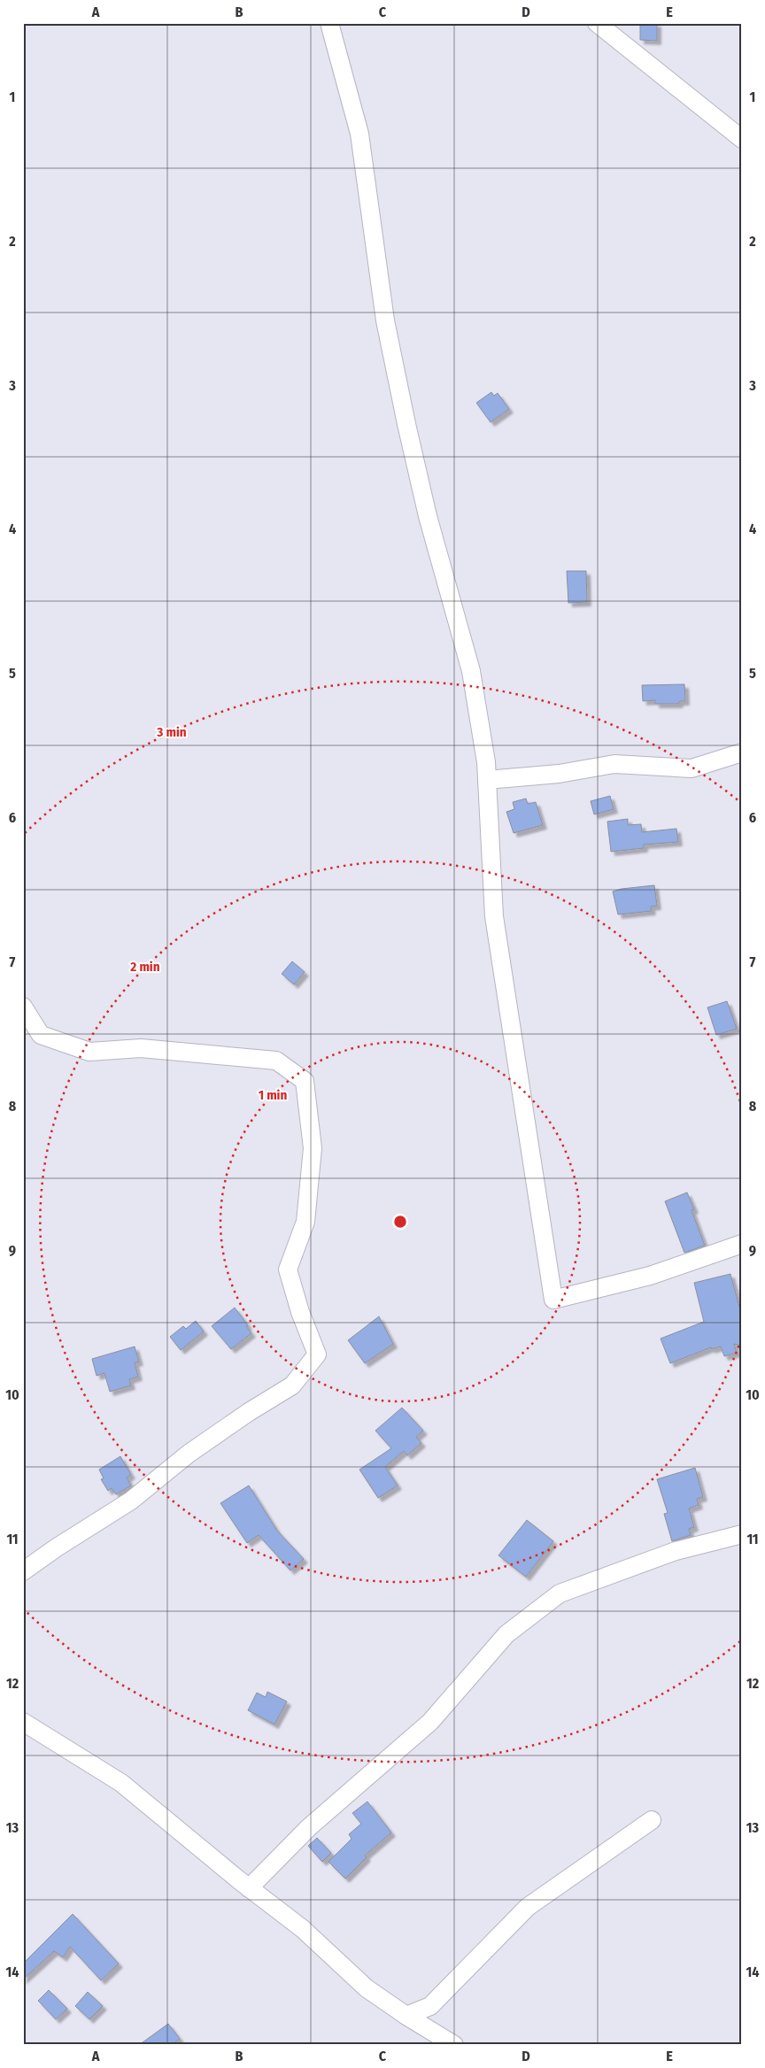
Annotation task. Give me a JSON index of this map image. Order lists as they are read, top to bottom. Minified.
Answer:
{"grid":{"columns":["A","B","C","D","E"],"rows":["1","2","3","4","5","6","7","8","9","10","11","12","13","14"]},"rings":["3 min","2 min","1 min"]}
